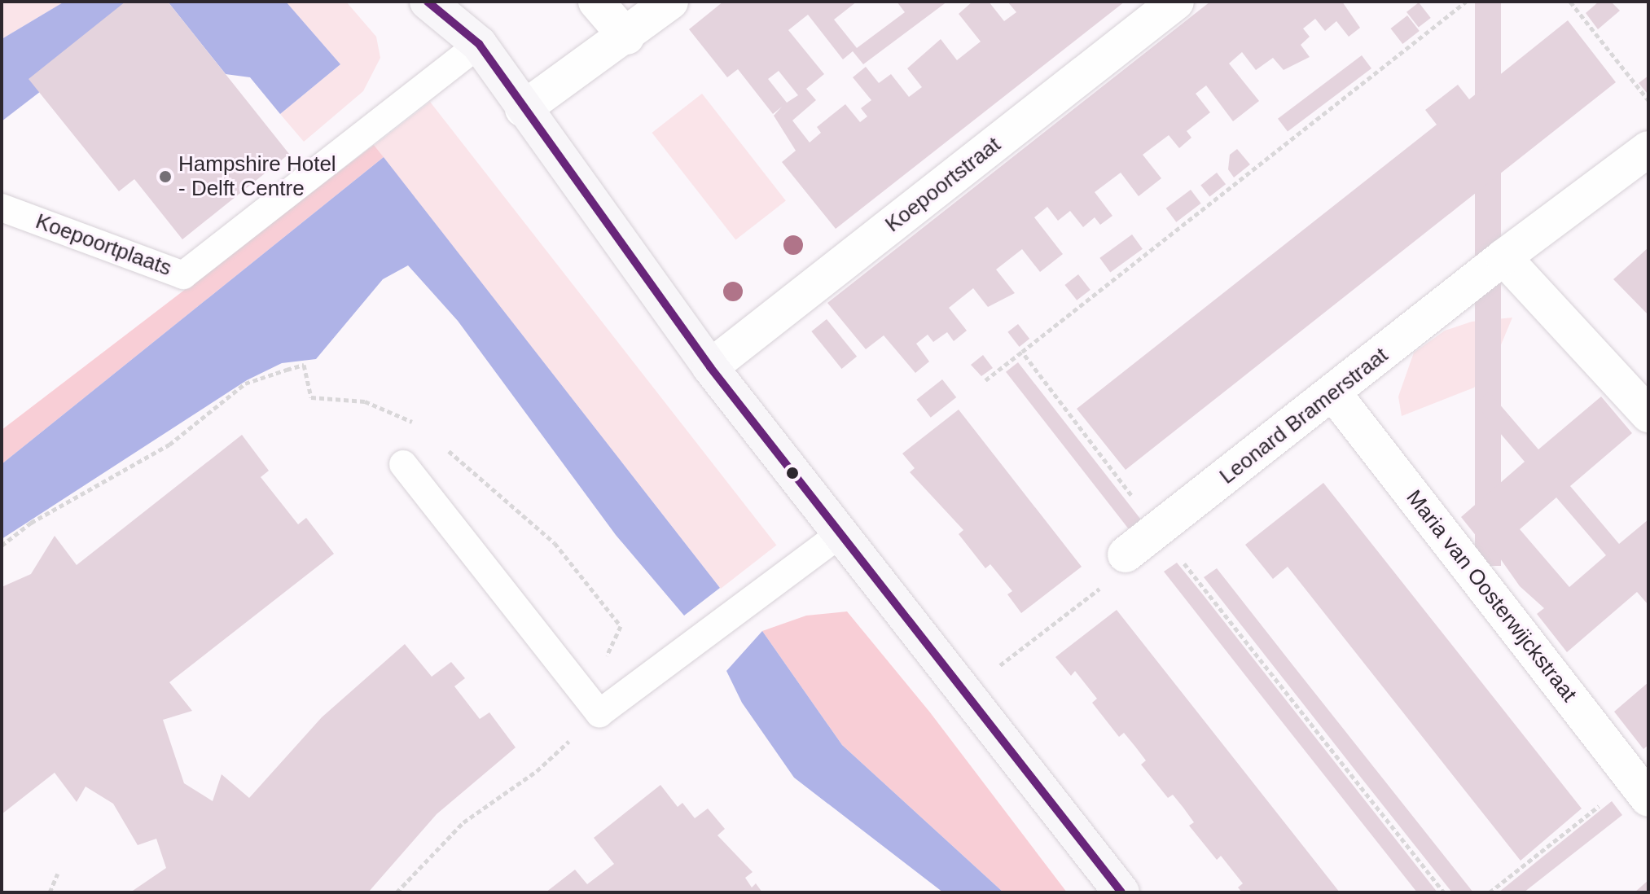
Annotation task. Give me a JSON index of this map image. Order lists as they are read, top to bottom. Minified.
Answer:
{"streets":{"street":["Koepoortstraat","Leonard Bramerstraat","Maria van Oosterwijckstraat"],"lane":["Koepoortplaats"]},"crossings":[["Leonard Bramerstraat","Maria van Oosterwijckstraat"]],"places":["Hampshire Hotel - Delft Centre"]}
